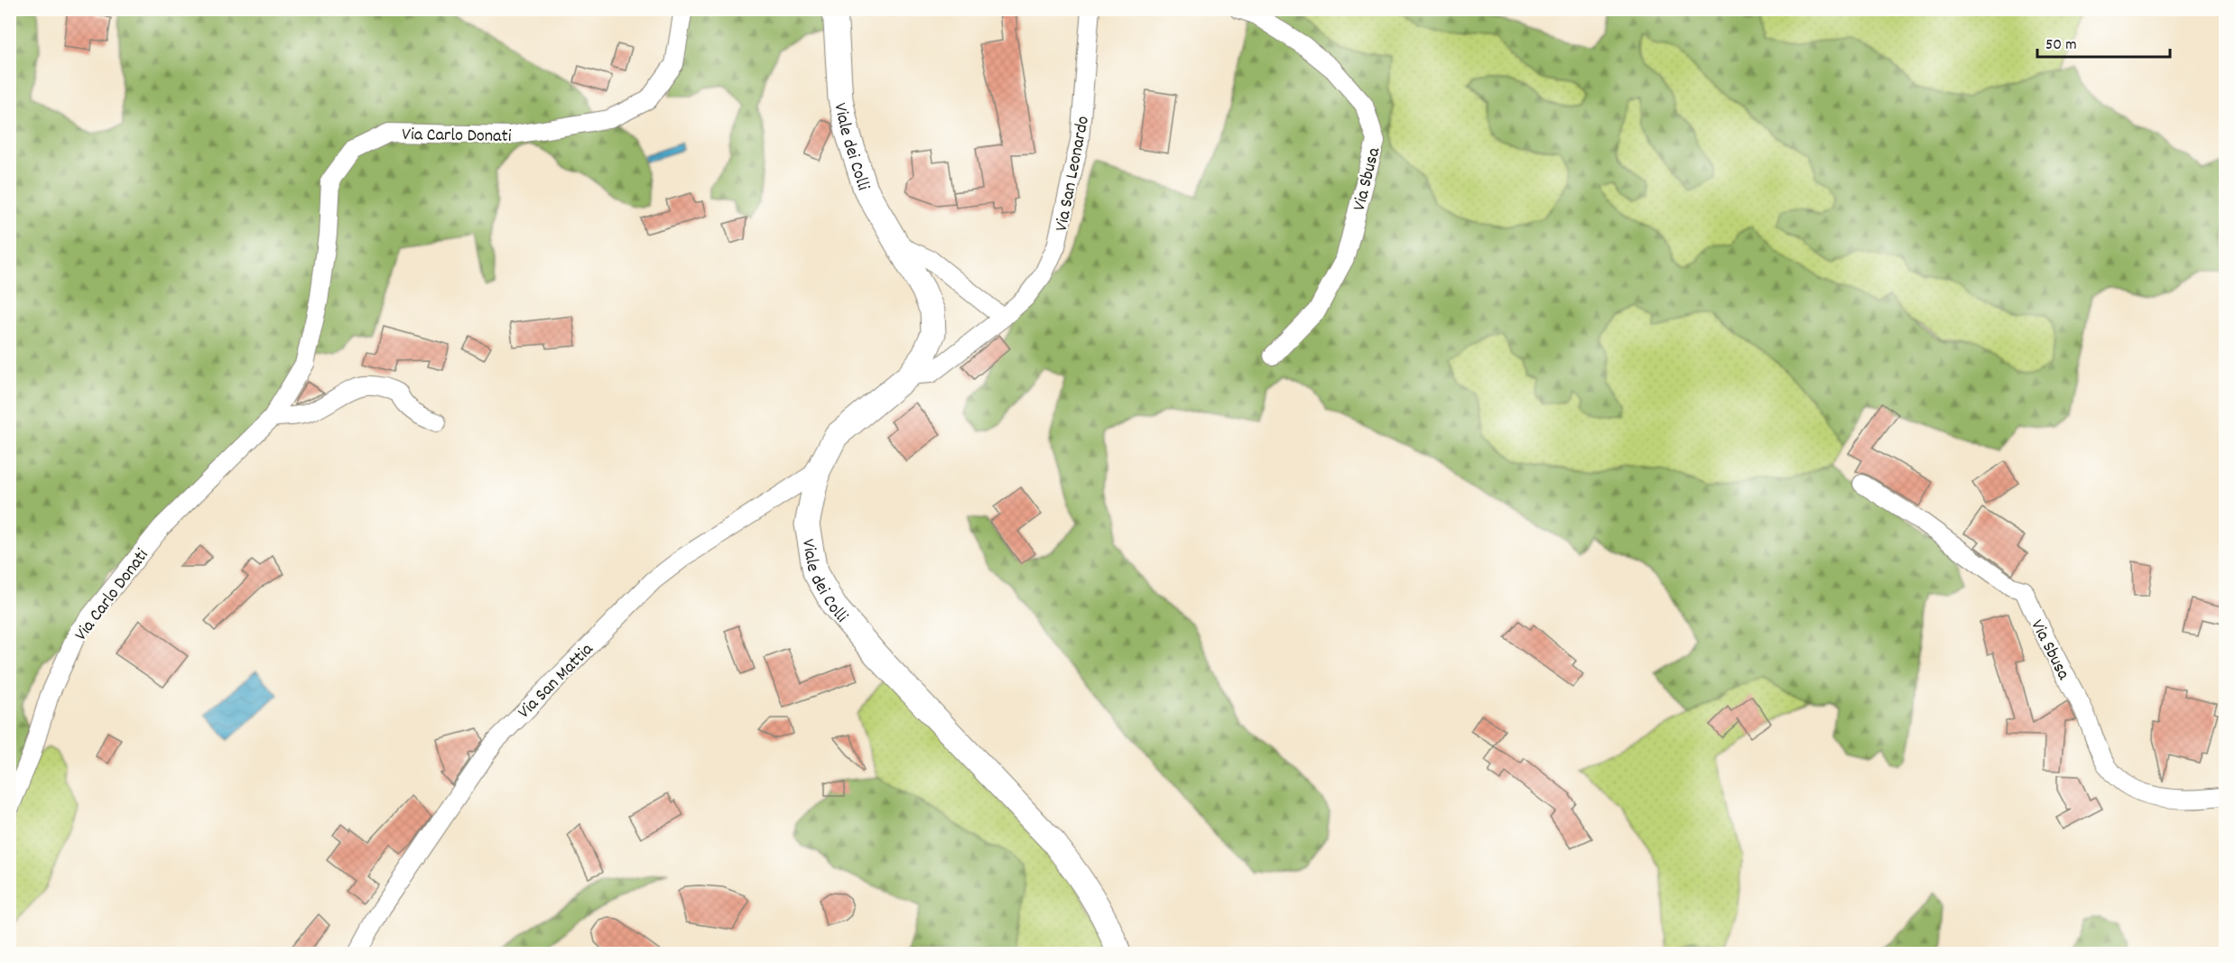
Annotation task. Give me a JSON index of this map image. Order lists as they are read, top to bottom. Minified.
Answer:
{"streets":{"street":["Via Carlo Donati","Viale dei Colli","Via San Leonardo","Via Sbusa","Via San Mattia"]},"crossings":[["Viale dei Colli","Via San Leonardo"],["Viale dei Colli","Via San Mattia"]],"scale_bar":"50 m"}
